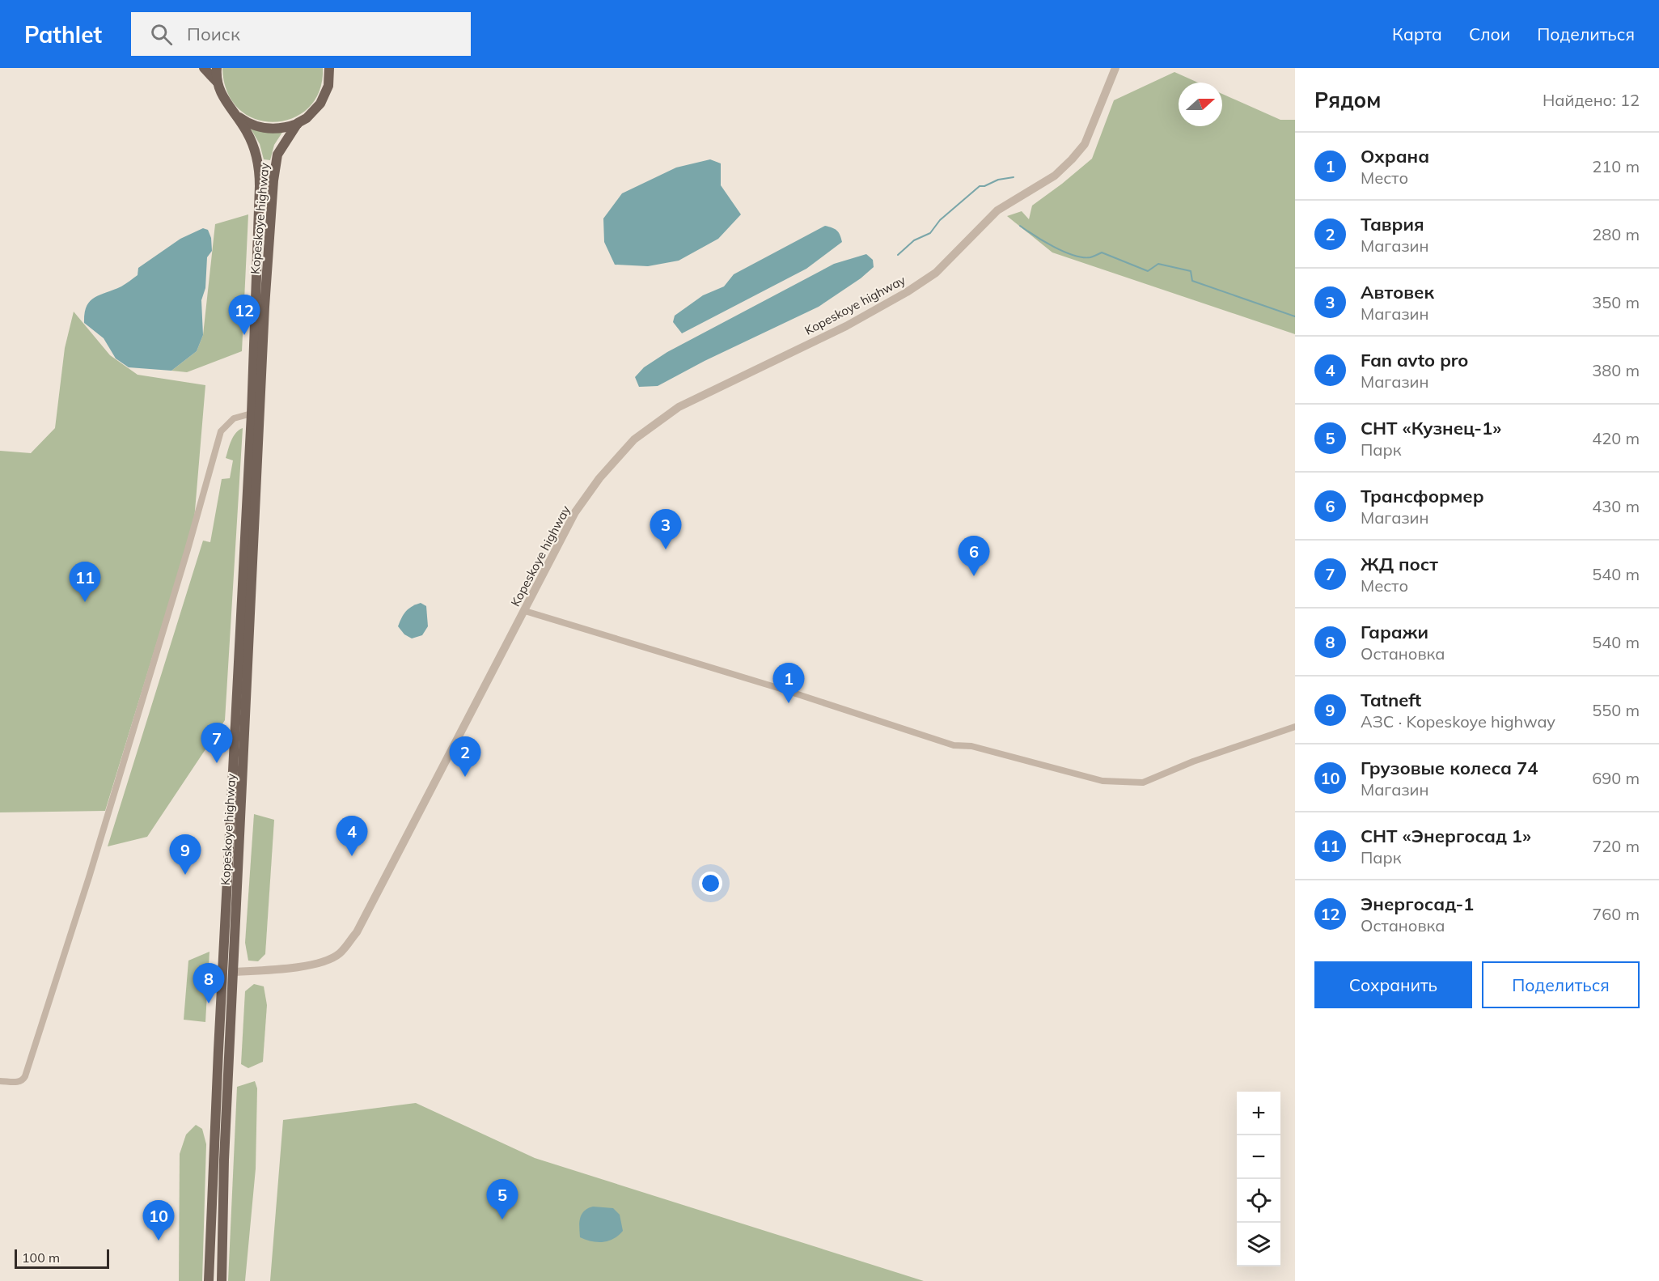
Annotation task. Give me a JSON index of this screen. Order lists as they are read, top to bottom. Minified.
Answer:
{"streets":{"main road":["Kopeskoye highway"]},"scale_bar":"100 m","north":"right","page":{"header":"Pathlet","search":"Поиск","nav":["Карта","Слои","Поделиться"],"heading":["Рядом","Найдено: 12"],"list":[{"mark":"1","name":"Охрана","note":"Место","value":"210 m"},{"mark":"2","name":"Таврия","note":"Магазин","value":"280 m"},{"mark":"3","name":"Автовек","note":"Магазин","value":"350 m"},{"mark":"4","name":"Fan avto pro","note":"Магазин","value":"380 m"},{"mark":"5","name":"СНТ «Кузнец-1»","note":"Парк","value":"420 m"},{"mark":"6","name":"Трансформер","note":"Магазин","value":"430 m"},{"mark":"7","name":"ЖД пост","note":"Место","value":"540 m"},{"mark":"8","name":"Гаражи","note":"Остановка","value":"540 m"},{"mark":"9","name":"Tatneft","note":"АЗС · Kopeskoye highway","value":"550 m"},{"mark":"10","name":"Грузовые колеса 74","note":"Магазин","value":"690 m"},{"mark":"11","name":"СНТ «Энергосад 1»","note":"Парк","value":"720 m"},{"mark":"12","name":"Энергосад-1","note":"Остановка","value":"760 m"}],"pins":["12","3","6","11","1","7","2","4","9","8","5","10"],"buttons":["Сохранить","Поделиться"],"map_buttons":["+","−"],"scale":"100 m"}}
